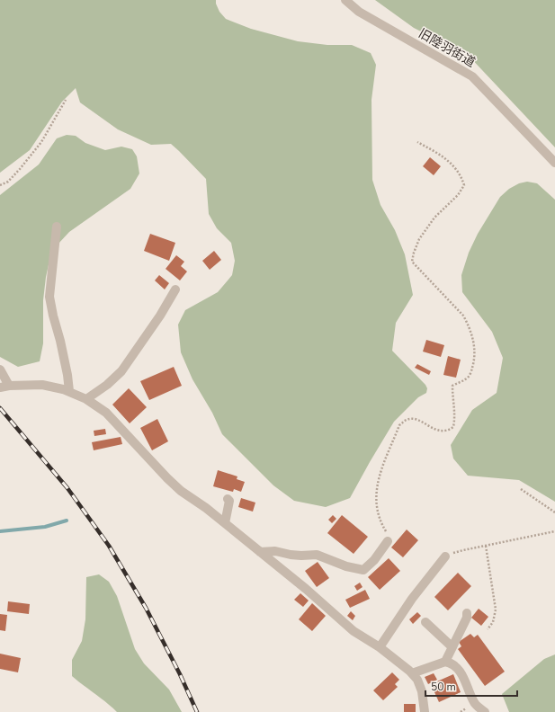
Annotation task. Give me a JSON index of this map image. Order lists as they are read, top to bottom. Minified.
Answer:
{"streets":{"street":["旧陸羽街道"]},"scale_bar":"50 m"}
